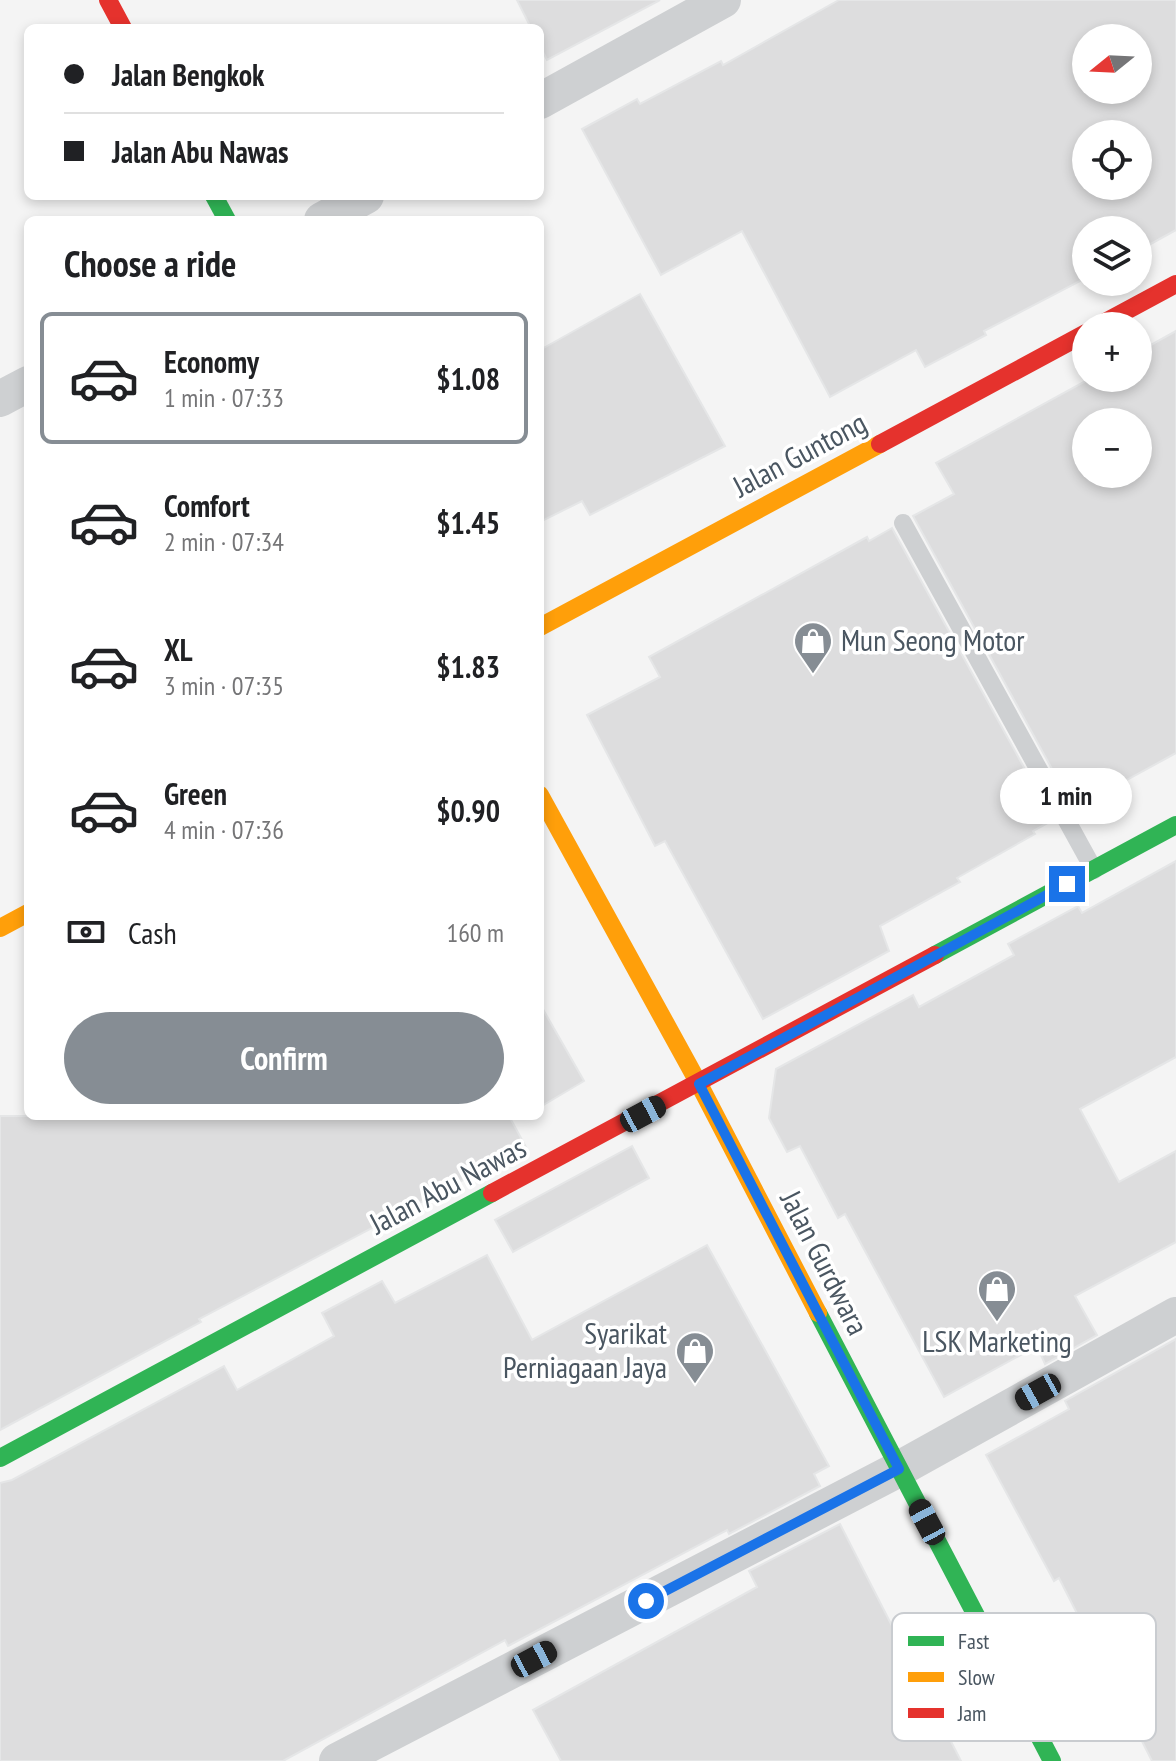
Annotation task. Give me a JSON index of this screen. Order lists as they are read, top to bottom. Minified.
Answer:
{"streets":{"street":["Jalan Guntong","Jalan Abu Nawas","Jalan Gurdwara"]},"crossings":[["Jalan Abu Nawas","Jalan Gurdwara"]],"places":{"shop":["Mun Seong Motor","LSK Marketing","Syarikat Perniagaan Jaya"]},"legend":["Fast","Slow","Jam"],"north":"left","page":{"map_buttons":["+","−"],"banner":["Jalan Bengkok","Jalan Abu Nawas"],"heading":"Choose a ride","list":[{"name":"Economy","note":"1 min · 07:33","value":"$1.08"},{"name":"Comfort","note":"2 min · 07:34","value":"$1.45"},{"name":"XL","note":"3 min · 07:35","value":"$1.83"},{"name":"Green","note":"4 min · 07:36","value":"$0.90"}],"bubble":"1 min","pay":["Cash","160 m"],"buttons":"Confirm"}}
